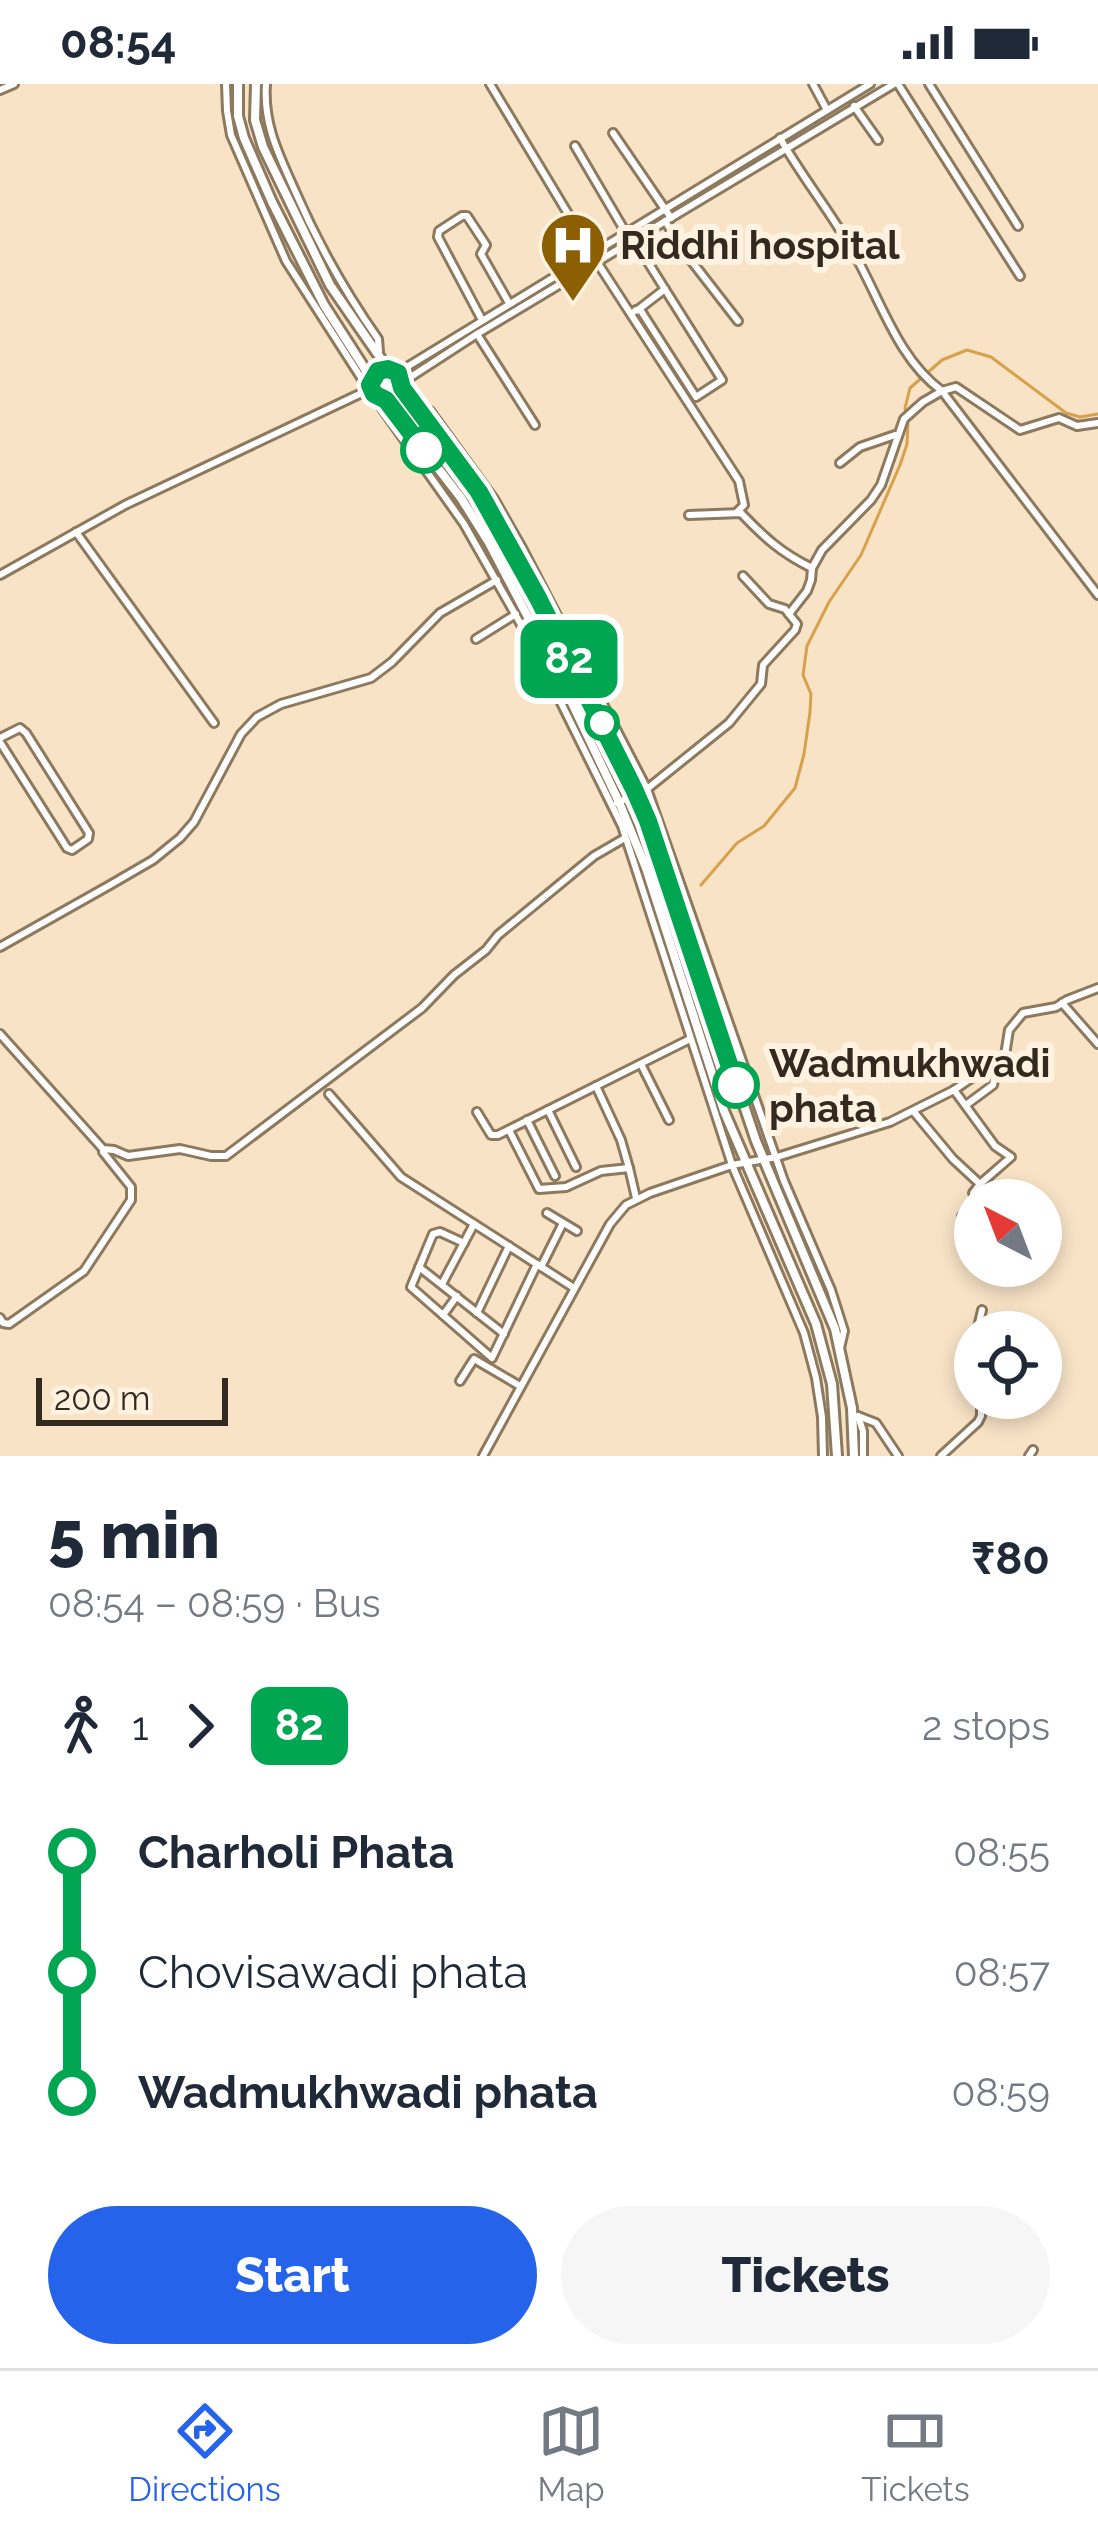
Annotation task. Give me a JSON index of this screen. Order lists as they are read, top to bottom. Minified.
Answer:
{"places":{"hospital":["Riddhi hospital"],"other":["Wadmukhwadi phata"]},"lines":["bus line 82"],"scale_bar":"200 m","north":"top left","page":{"status":"08:54","on_map":"82","scale":"200 m","heading":["5 min","08:54 – 08:59 · Bus","₹80"],"legs":["1","82","2 stops"],"list":[{"name":"Charholi Phata","value":"08:55"},{"name":"Chovisawadi phata","value":"08:57"},{"name":"Wadmukhwadi phata","value":"08:59"}],"buttons":["Start","Tickets"],"tabs":["Directions","Map","Tickets"]}}
